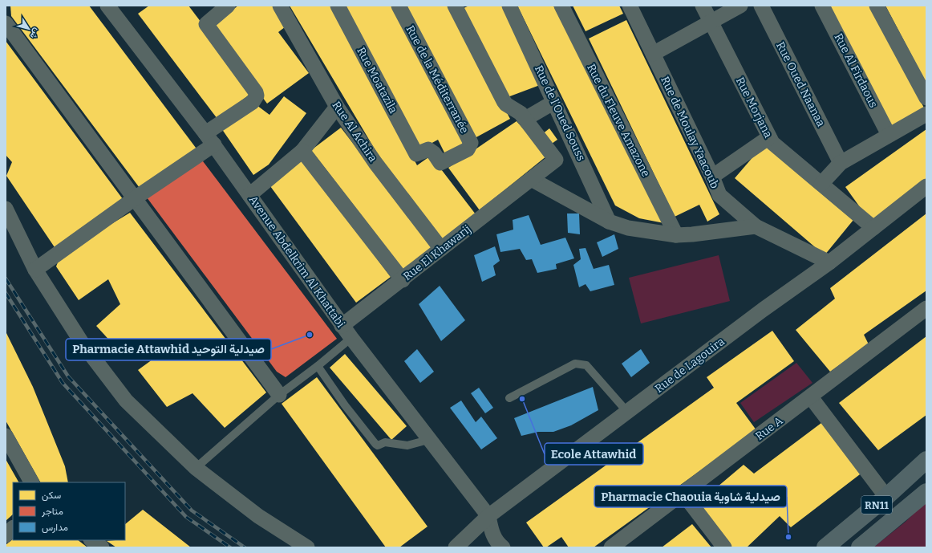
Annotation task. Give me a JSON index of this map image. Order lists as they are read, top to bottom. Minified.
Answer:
{"streets":{"main road":["RN11"],"street":["Rue Al Firdaous","Rue de la Méditerranée","Rue Moatazila","Rue Oued Naanaa","Rue Morjana","Rue de l'Oued Souss","Rue du Fleuve Amazone","Rue Al Achira","Rue de Moulay Yaacoub","Rue El Khawarij","Avenue Abdelkrim Al Khattabi","Rue de Lagouira","Rue A"]},"crossings":[["Rue de la Méditerranée","Rue Moatazila"],["Rue Morjana","Rue de Lagouira"],["Rue de l'Oued Souss","Rue El Khawarij"],["Rue Al Achira","Rue El Khawarij"],["Rue de Moulay Yaacoub","Rue de Lagouira"],["Rue El Khawarij","Avenue Abdelkrim Al Khattabi"],["Avenue Abdelkrim Al Khattabi","Rue de Lagouira"]],"places":["Pharmacie Attawhid صيدلية التوحيد","Ecole Attawhid","Pharmacie Chaouia صيدلية شاوية"],"legend":["سكن","متاجر","مدارس"],"north":"bottom right"}
